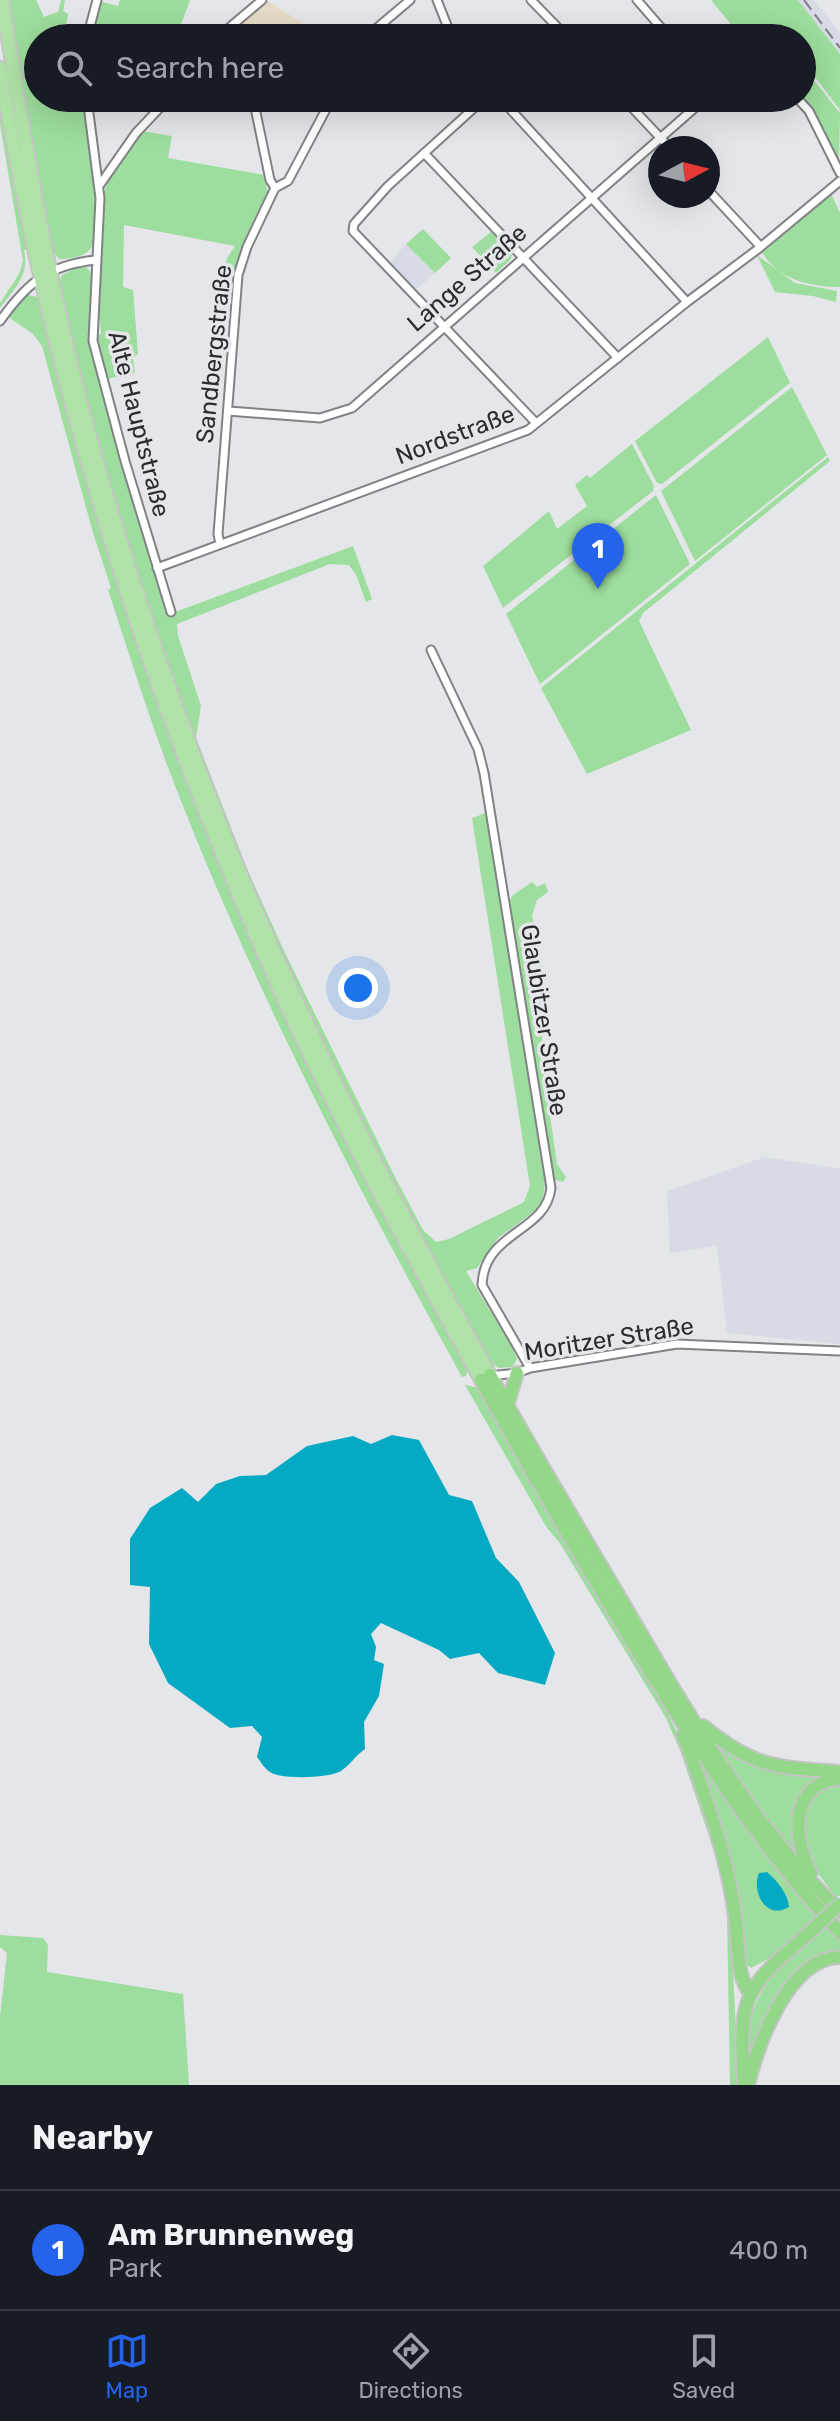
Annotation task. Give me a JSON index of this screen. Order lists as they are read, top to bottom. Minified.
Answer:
{"streets":{"street":["Lange Straße","Sandbergstraße","Alte Hauptstraße","Nordstraße","Glaubitzer Straße","Moritzer Straße"]},"crossings":[["Lange Straße","Sandbergstraße"],["Sandbergstraße","Nordstraße"],["Alte Hauptstraße","Nordstraße"],["Glaubitzer Straße","Moritzer Straße"]],"north":"right","page":{"search":"Search here","pins":"1","heading":"Nearby","list":[{"mark":"1","name":"Am Brunnenweg","note":"Park","value":"400 m"}],"nav":["Map","Directions","Saved"]}}
